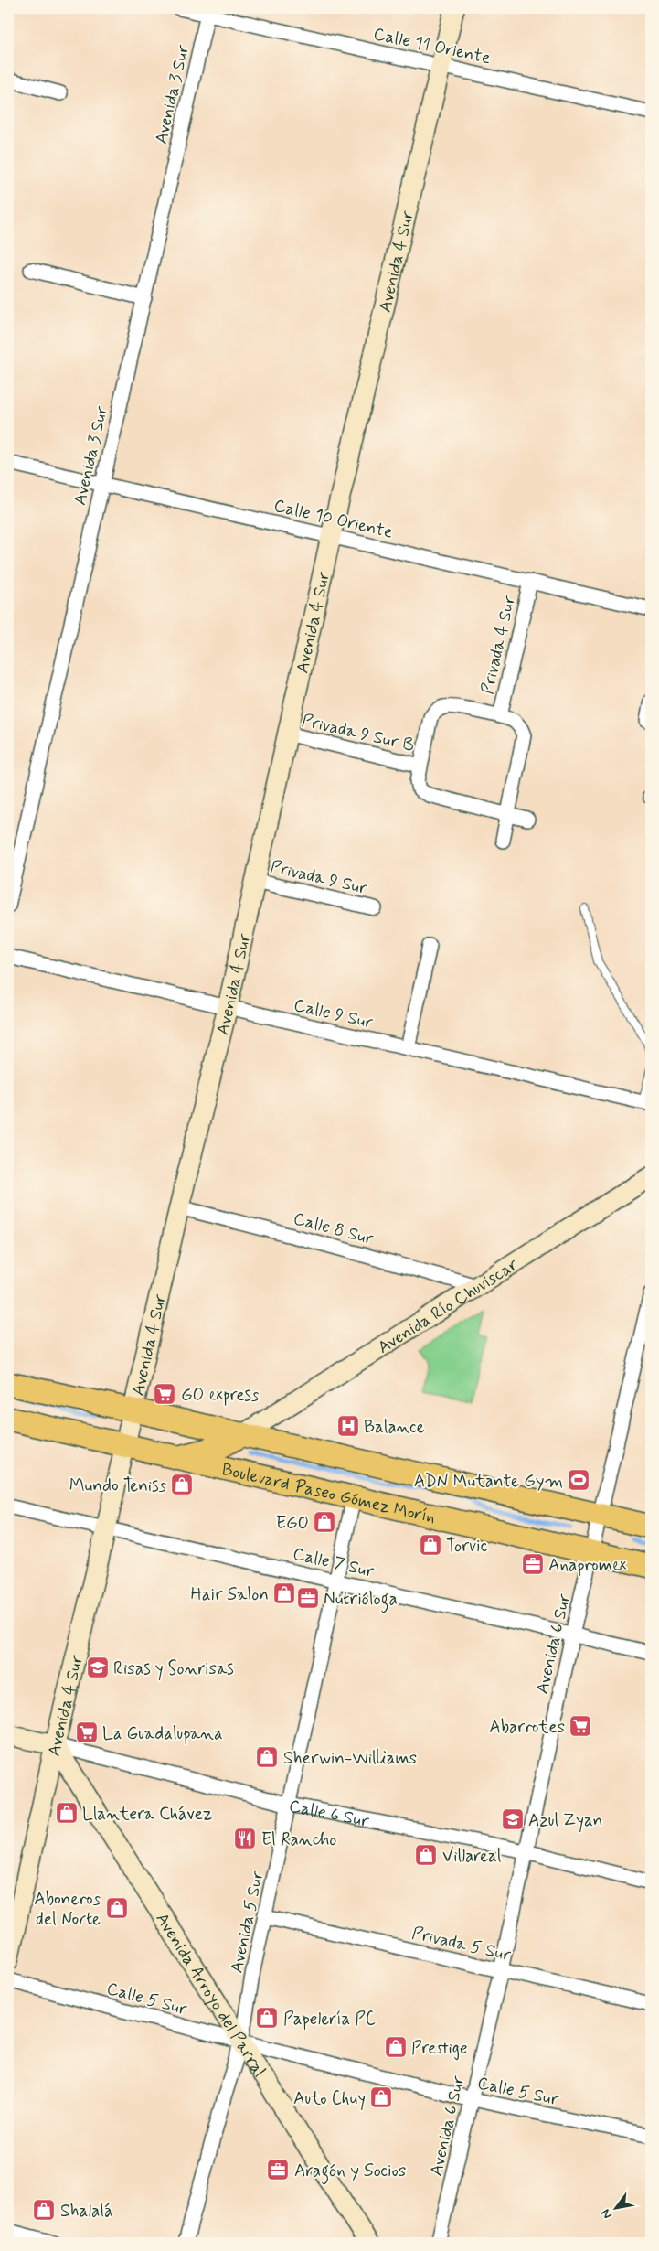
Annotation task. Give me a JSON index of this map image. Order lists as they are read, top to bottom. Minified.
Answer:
{"streets":{"main road":["Boulevard Paseo Gómez Morín"],"street":["Calle 11 Oriente","Avenida 3 Sur","Avenida 4 Sur","Calle 10 Oriente","Privada 4 Sur","Privada 9 Sur B","Privada 9 Sur","Calle 9 Sur","Calle 8 Sur","Avenida Río Chuviscar","Calle 7 Sur","Avenida 6 Sur","Calle 6 Sur","Avenida 5 Sur","Privada 5 Sur","Avenida Arroyo del Parral","Calle 5 Sur"]},"crossings":[["Calle 11 Oriente","Avenida 3 Sur"],["Calle 11 Oriente","Avenida 4 Sur"],["Avenida 3 Sur","Calle 10 Oriente"],["Avenida 4 Sur","Calle 10 Oriente"],["Avenida 4 Sur","Privada 9 Sur B"],["Avenida 4 Sur","Privada 9 Sur"],["Avenida 4 Sur","Calle 9 Sur"],["Avenida 4 Sur","Calle 8 Sur"],["Avenida 4 Sur","Boulevard Paseo Gómez Morín"],["Avenida 4 Sur","Calle 7 Sur"],["Avenida 4 Sur","Calle 6 Sur"],["Avenida 4 Sur","Avenida Arroyo del Parral"],["Calle 10 Oriente","Privada 4 Sur"],["Calle 8 Sur","Avenida Río Chuviscar"],["Boulevard Paseo Gómez Morín","Avenida 6 Sur"],["Boulevard Paseo Gómez Morín","Avenida 5 Sur"],["Calle 7 Sur","Avenida 6 Sur"],["Calle 7 Sur","Avenida 5 Sur"],["Avenida 6 Sur","Calle 6 Sur"],["Avenida 6 Sur","Privada 5 Sur"],["Avenida 6 Sur","Calle 5 Sur"],["Calle 6 Sur","Avenida 5 Sur"],["Calle 6 Sur","Avenida Arroyo del Parral"],["Avenida 5 Sur","Privada 5 Sur"],["Avenida 5 Sur","Avenida Arroyo del Parral"],["Avenida 5 Sur","Calle 5 Sur"],["Avenida Arroyo del Parral","Calle 5 Sur"]],"places":{"supermarket":["GO express","Abarrotes","La Guadalupana"],"hospital":["Balance"],"sports":["ADN Mutante Gym"],"shop":["Mundo Teniss","EGO","Torvic","Hair Salon","Sherwin-Williams","Llantera Chávez","Villareal","Aboneros del Norte","Papelería PC","Prestige","Auto Chuy","Shalalá"],"office":["Anapromex","Nutrióloga","Aragón y Socios"],"school or university":["Risas y Sonrisas","Azul Zyan"],"restaurant":["El Rancho"]},"north":"bottom left"}
